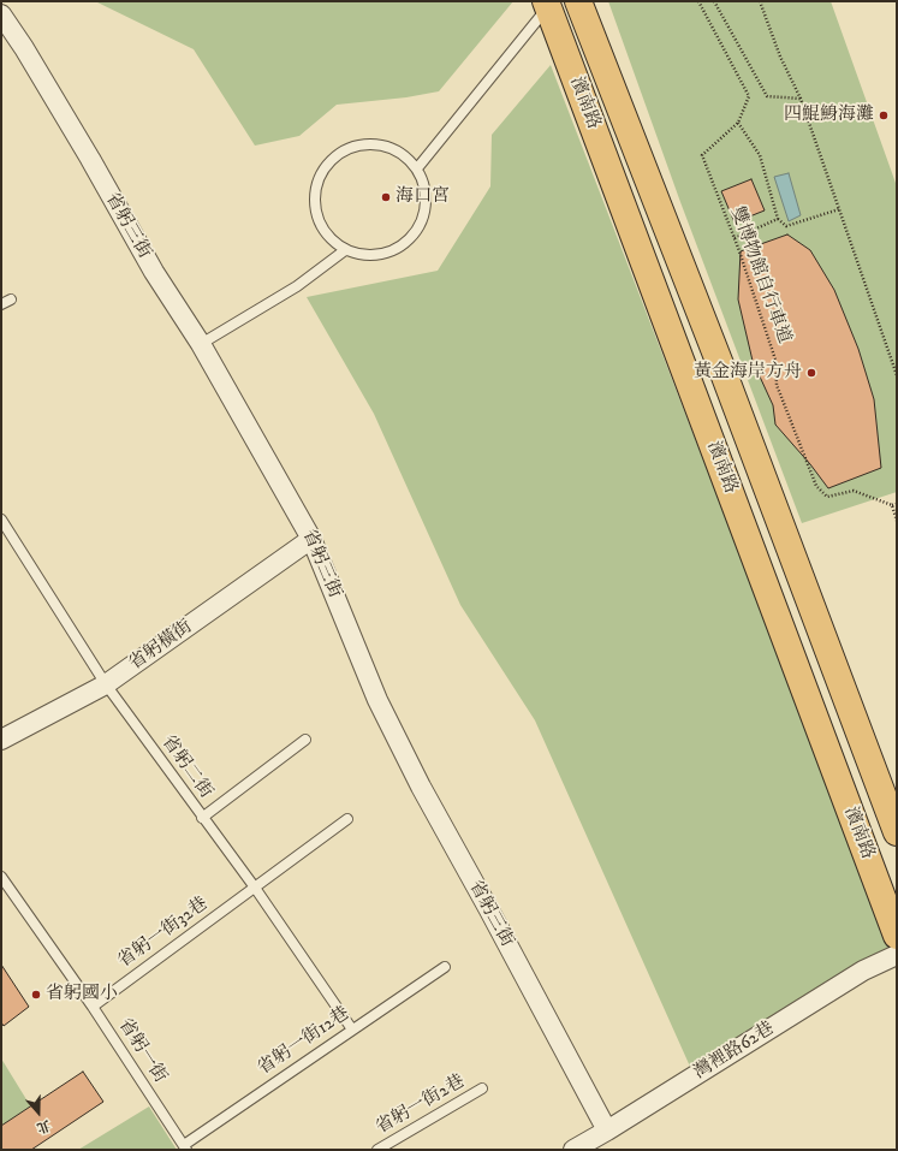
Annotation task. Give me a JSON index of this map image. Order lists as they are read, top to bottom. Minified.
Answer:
{"streets":{"main road":["濱南路"],"street":["省躬三街","省躬橫街","灣裡路62巷"],"lane":["省躬二街","省躬一街32巷","省躬一街12巷","省躬一街","省躬一街2巷"],"path":["雙博物館自行車道"]},"crossings":[["省躬三街","省躬橫街"],["省躬三街","灣裡路62巷"],["省躬橫街","省躬二街"],["省躬二街","省躬一街32巷"],["省躬二街","省躬一街12巷"],["省躬一街32巷","省躬一街"],["省躬一街12巷","省躬一街"]],"places":["四鯤鯓海灘","海口宮","黃金海岸方舟","省躬國小"],"north":"bottom"}
